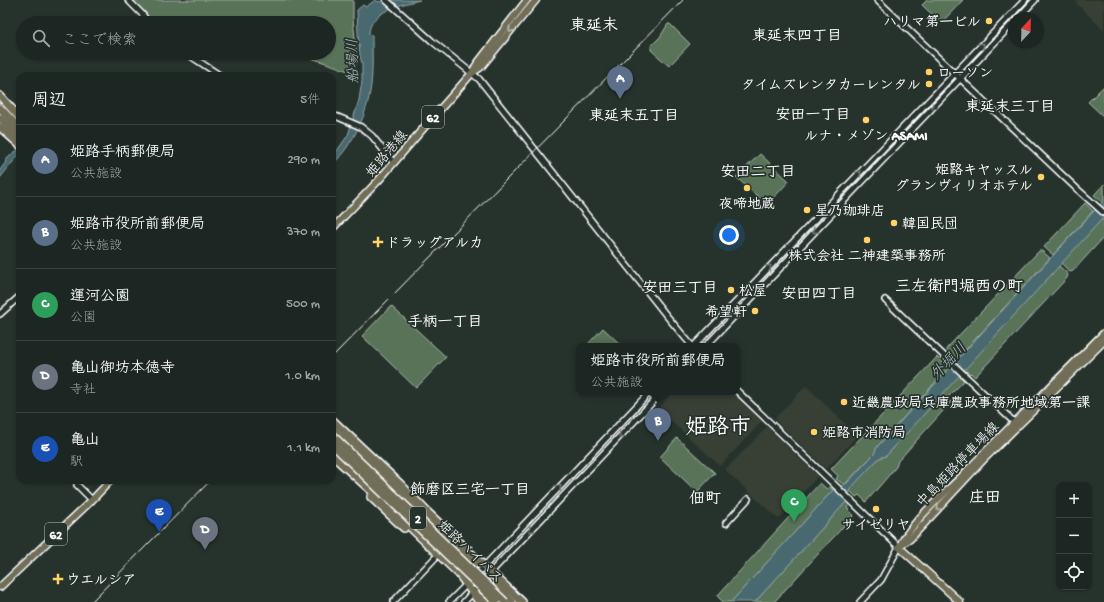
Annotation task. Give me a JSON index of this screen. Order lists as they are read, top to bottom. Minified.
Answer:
{"streets":{"highway":["2","姫路バイパス"],"main road":["62","姫路港線","中島姫路停車場線"]},"districts":["東延末","東延末四丁目","東延末三丁目","安田一丁目","東延末五丁目","安田二丁目","三左衛門堀西の町","安田三丁目","安田四丁目","手柄一丁目","姫路市","飾磨区三宅一丁目","庄田","佃町"],"water":["船場川","外堀川"],"places":{"other":["ハリマ第一ビル","ローソン","タイムズレンタカーレンタル","ルナ・メゾン ASAMI","姫路キヤッスル グランヴィリオホテル","夜啼地蔵","星乃珈琲店","韓国民団","株式会社 二神建築事務所","松屋","希望軒","近畿農政局兵庫農政事務所地域第一課","姫路市消防局","サイゼリヤ"],"health":["ドラッグアルカ","ウエルシア"]},"north":"top","page":{"search":"ここで検索","pins":["A","B","C","E","D"],"heading":["周辺","5件"],"list":[{"mark":"A","name":"姫路手柄郵便局","note":"公共施設","value":"290 m"},{"mark":"B","name":"姫路市役所前郵便局","note":"公共施設","value":"370 m"},{"mark":"C","name":"運河公園","note":"公園","value":"500 m"},{"mark":"D","name":"亀山御坊本徳寺","note":"寺社","value":"1.0 km"},{"mark":"E","name":"亀山","note":"駅","value":"1.1 km"}],"popup":["姫路市役所前郵便局","公共施設"],"map_buttons":["+","−"]}}
